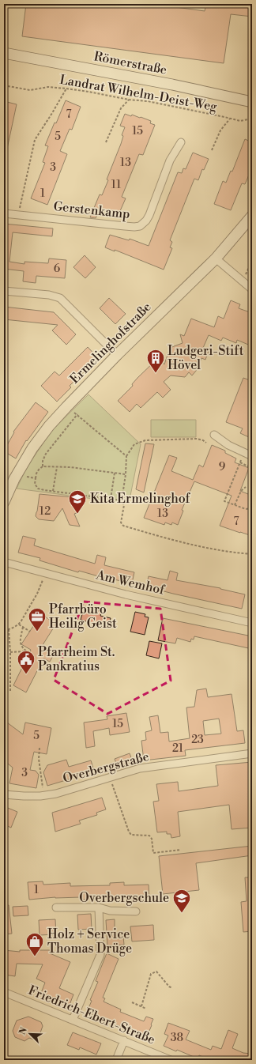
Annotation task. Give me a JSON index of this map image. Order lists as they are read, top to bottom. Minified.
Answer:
{"streets":{"street":["Römerstraße","Gerstenkamp","Ermelinghofstraße","Am Wemhof","Overbergstraße","Friedrich-Ebert-Straße"],"path":["Landrat Wilhelm-Deist-Weg"]},"places":{"building":["Ludgeri-Stift Hövel"],"school or university":["Kita Ermelinghof","Overbergschule"],"office":["Pfarrbüro Heilig Geist"],"public building":["Pfarrheim St. Pankratius"],"shop":["Holz + Service Thomas Drüge"]},"house_numbers":["7","15","5","13","3","11","1","6","9","12","13","7","15","5","23","21","3","1","38"],"north":"top left"}
